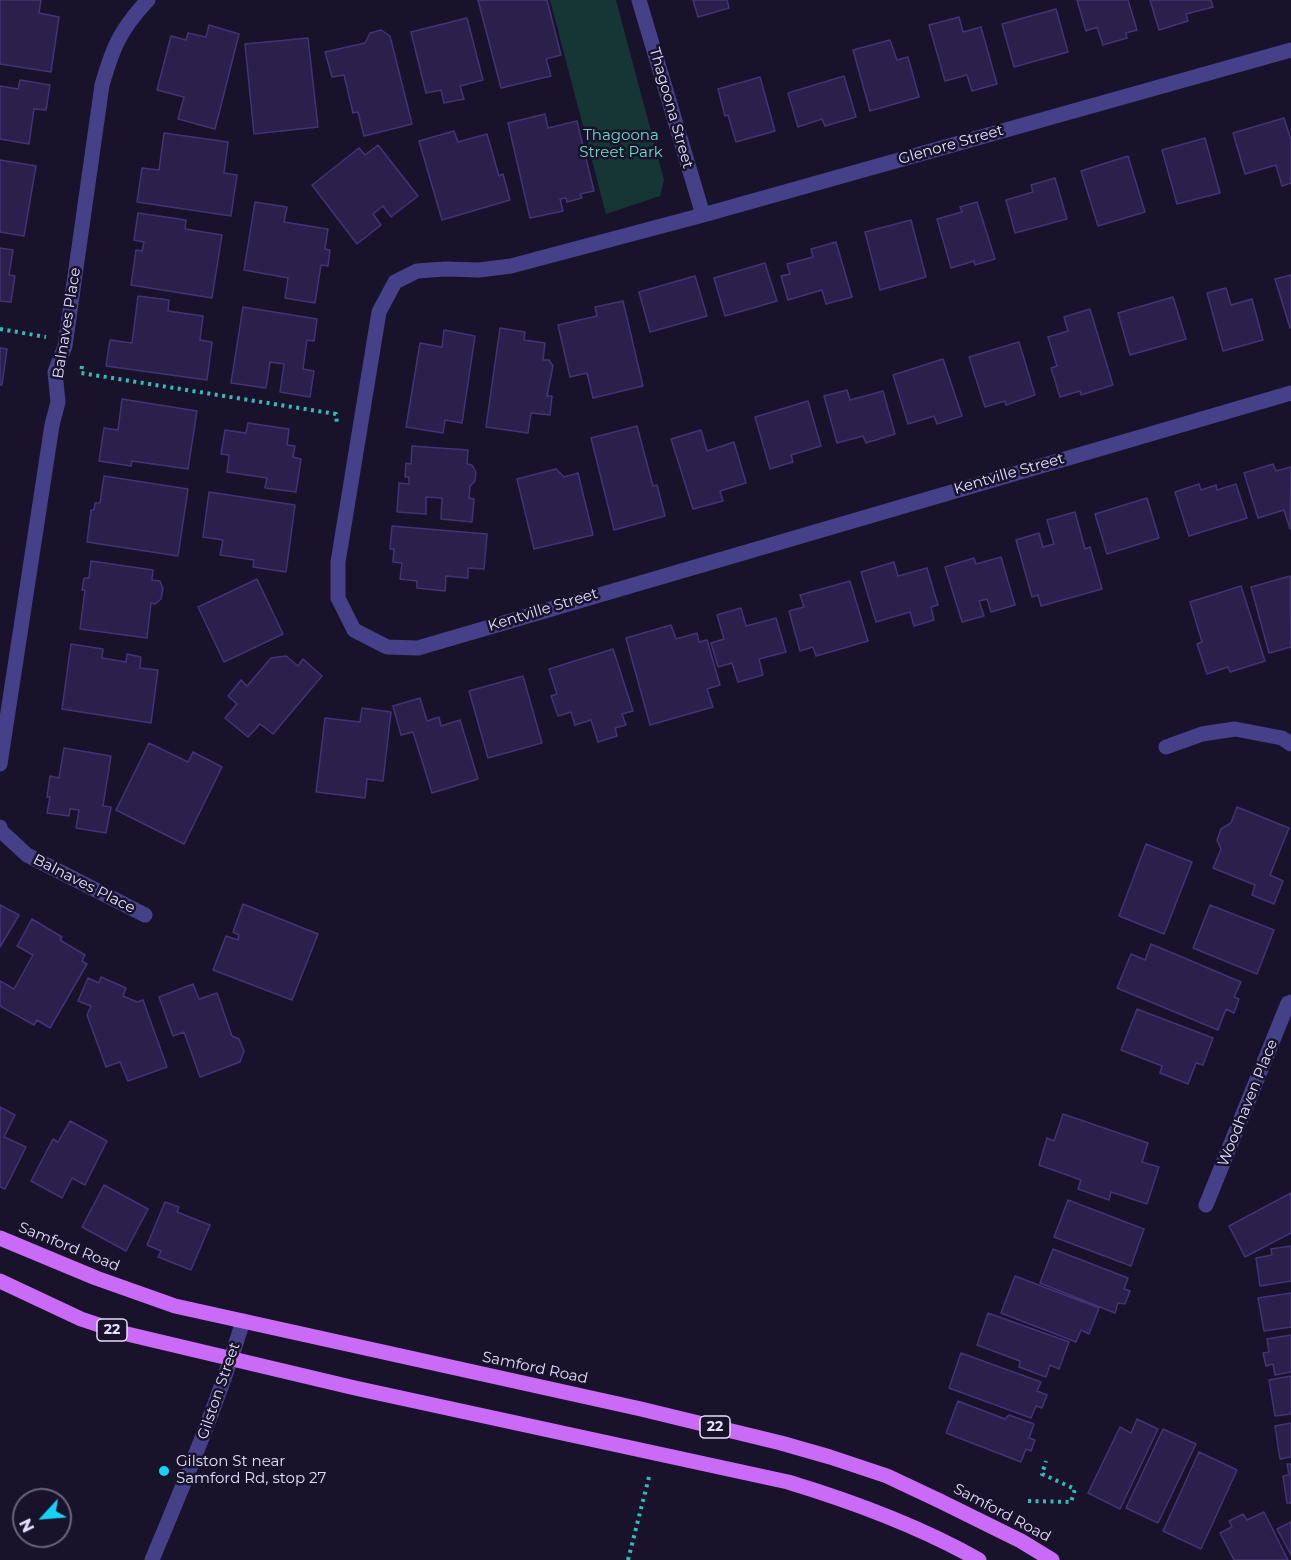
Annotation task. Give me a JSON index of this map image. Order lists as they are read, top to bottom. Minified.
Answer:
{"streets":{"main road":["Samford Road","22"],"street":["Thagoona Street","Glenore Street","Balnaves Place","Kentville Street","Woodhaven Place","Gilston Street"]},"crossings":[["Thagoona Street","Glenore Street"],["Glenore Street","Kentville Street"],["Samford Road","Gilston Street"],["22","Gilston Street"]],"parks":["Thagoona Street Park"],"places":["Gilston St near Samford Rd, stop 27"],"north":"bottom left"}
